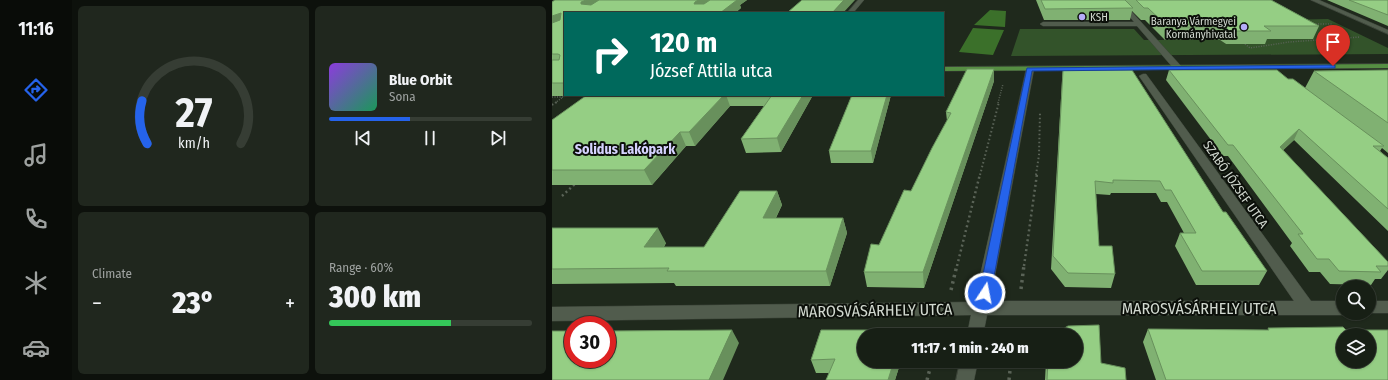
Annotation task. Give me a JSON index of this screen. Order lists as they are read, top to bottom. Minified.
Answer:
{"streets":{"street":["SZABÓ JÓZSEF UTCA","MAROSVÁSÁRHELY UTCA"]},"crossings":[["SZABÓ JÓZSEF UTCA","MAROSVÁSÁRHELY UTCA"]],"districts":["Solidus Lakópark"],"places":["KSH","Baranya Vármegyei Kormányhivatal"],"page":{"tabs":"11:16","turn":["120 m","József Attila utca"],"song":["Blue Orbit","Sona"],"tile":["Climate",["Range · 60%","300 km"]],"heat":["−","23°","+"],"limit":"30","trip":"11:17 · 1 min · 240 m","gauge":["27","km/h"]}}
